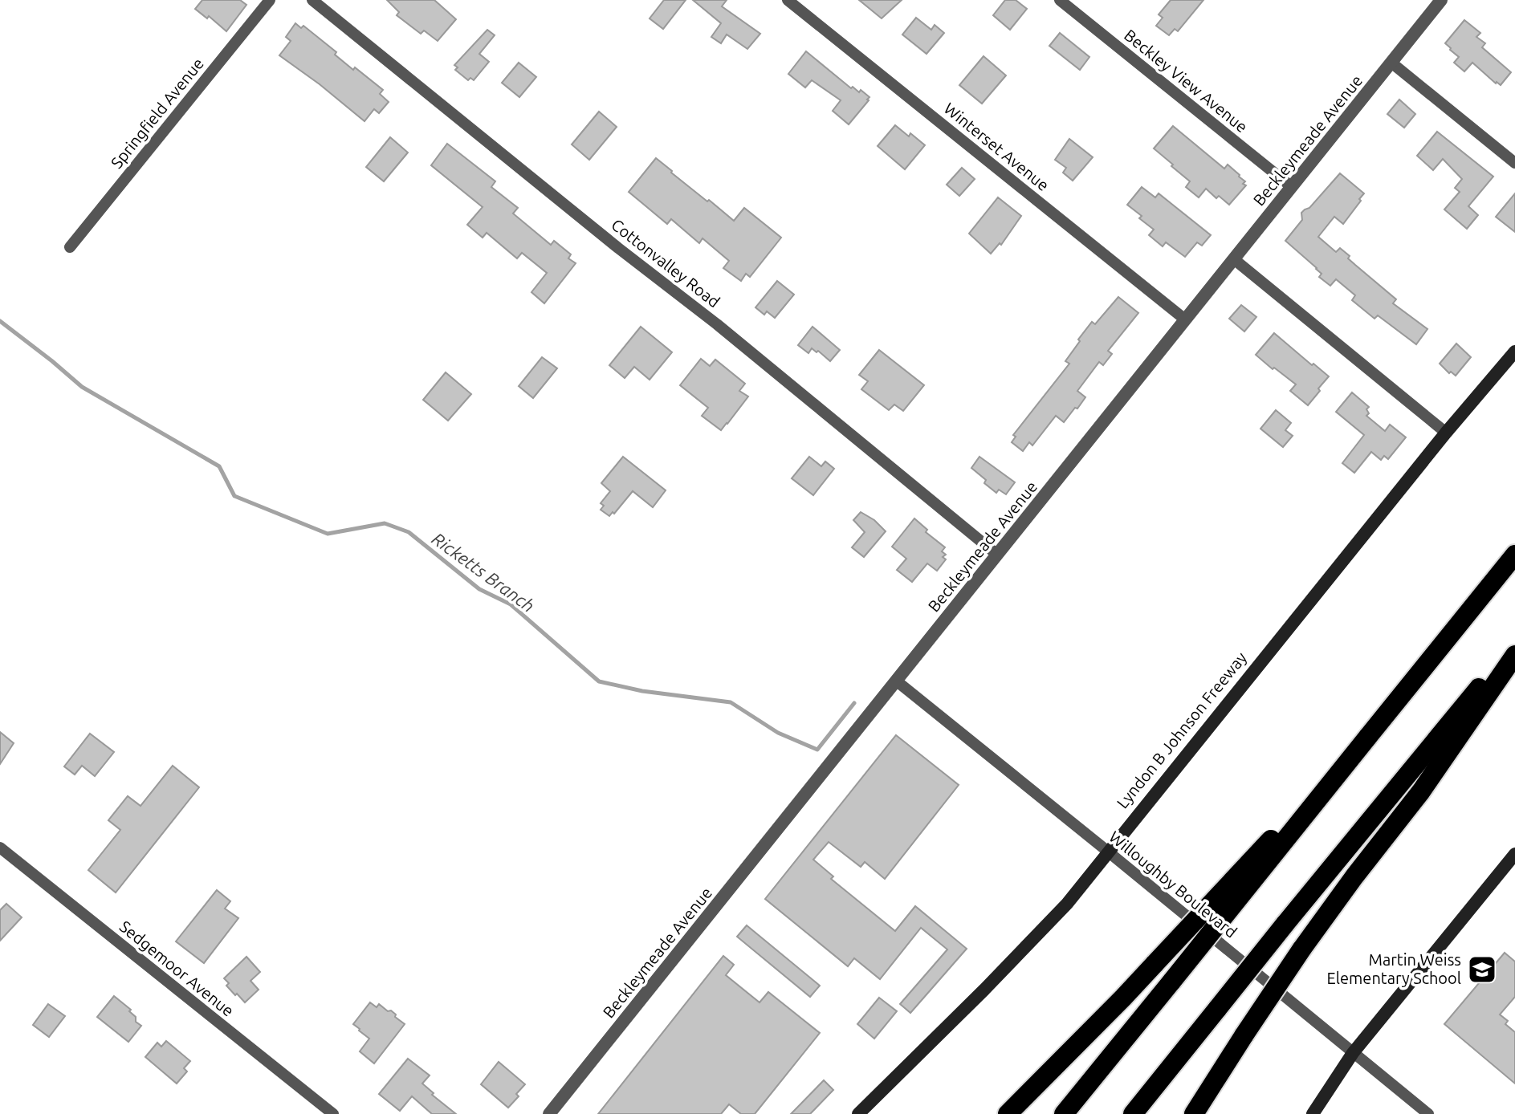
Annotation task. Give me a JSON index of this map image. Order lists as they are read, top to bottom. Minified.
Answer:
{"streets":{"main road":["Lyndon B Johnson Freeway"],"street":["Beckley View Avenue","Springfield Avenue","Beckleymeade Avenue","Winterset Avenue","Cottonvalley Road","Willoughby Boulevard","Sedgemoor Avenue"]},"crossings":[["Beckley View Avenue","Beckleymeade Avenue"],["Beckleymeade Avenue","Winterset Avenue"],["Beckleymeade Avenue","Cottonvalley Road"],["Beckleymeade Avenue","Willoughby Boulevard"],["Lyndon B Johnson Freeway","Willoughby Boulevard"]],"water":["Ricketts Branch"],"places":{"school or university":["Martin Weiss Elementary School"]}}
